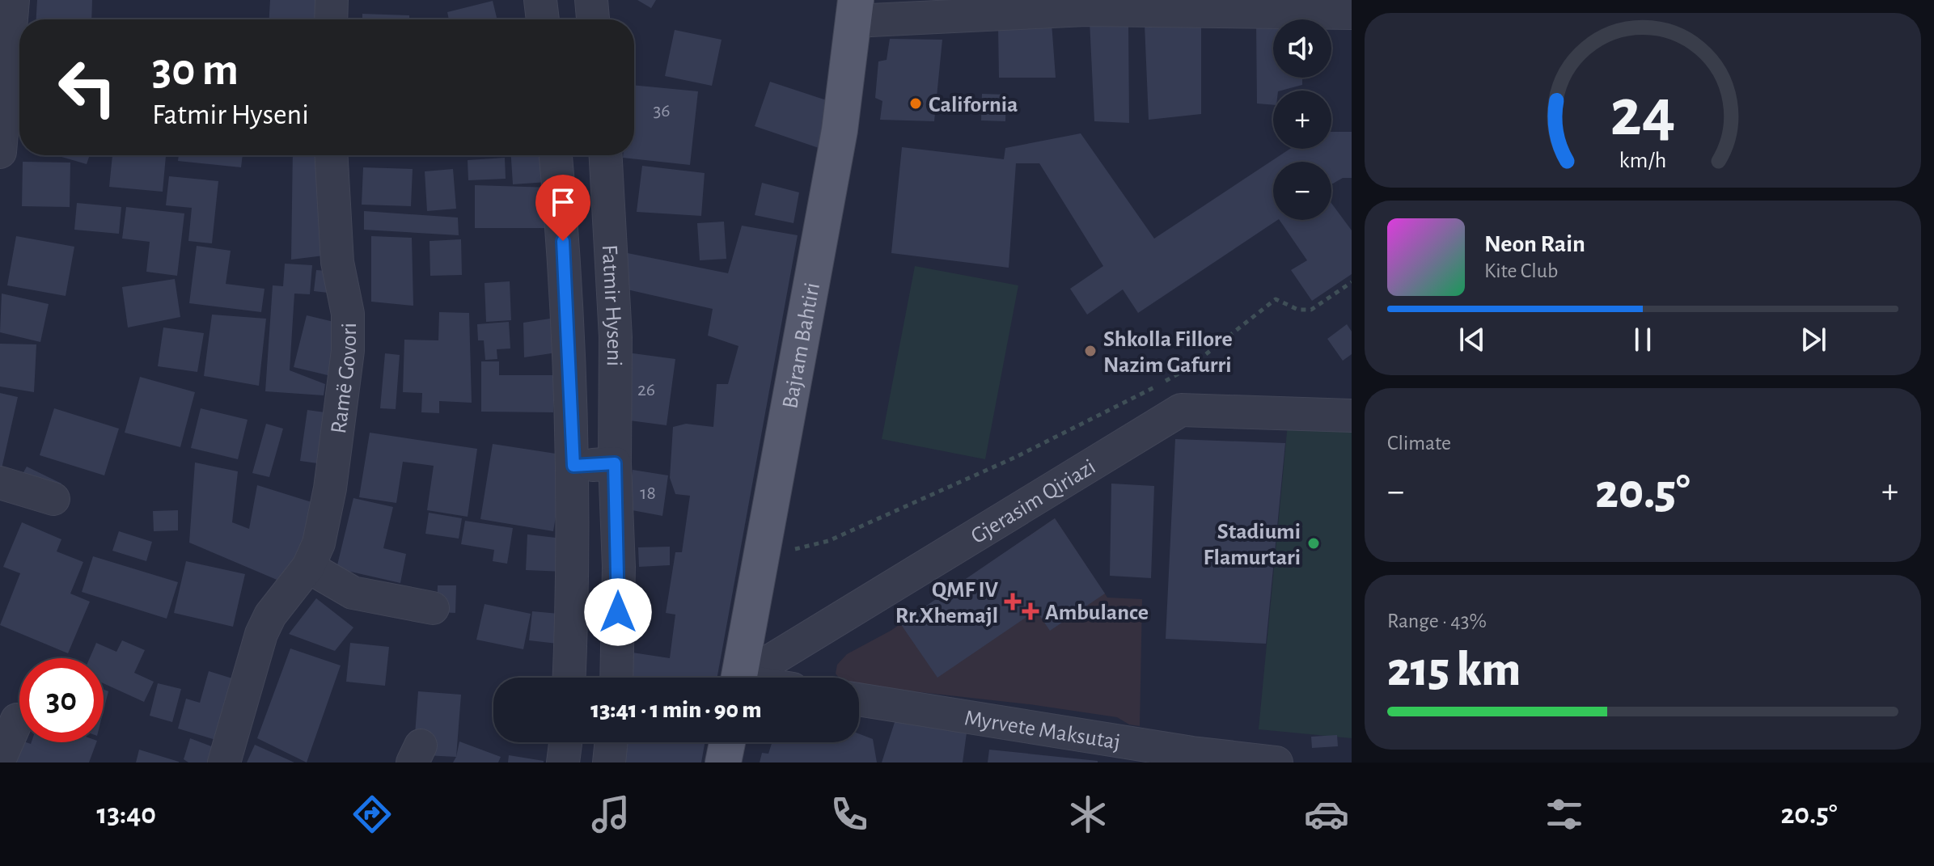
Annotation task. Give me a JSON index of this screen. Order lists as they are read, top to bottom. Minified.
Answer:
{"streets":{"main road":["Bajram Bahtiri"],"street":["Fatmir Hyseni","Ramë Govori","Gjerasim Qiriazi","Myrvete Maksutaj"]},"places":{"other":["California","Shkolla Fillore Nazim Gafurri","Stadiumi Flamurtari"],"health":["QMF IV Rr.Xhemajl","Ambulance"]},"house_numbers":["36","26","18"],"page":{"map_buttons":["+","−"],"turn":["30 m","Fatmir Hyseni"],"song":["Neon Rain","Kite Club"],"tile":["Climate",["Range · 43%","215 km"]],"heat":["−","20.5°","+"],"limit":"30","trip":"13:41 · 1 min · 90 m","tabs":["13:40","20.5°"],"gauge":["24","km/h"]}}
